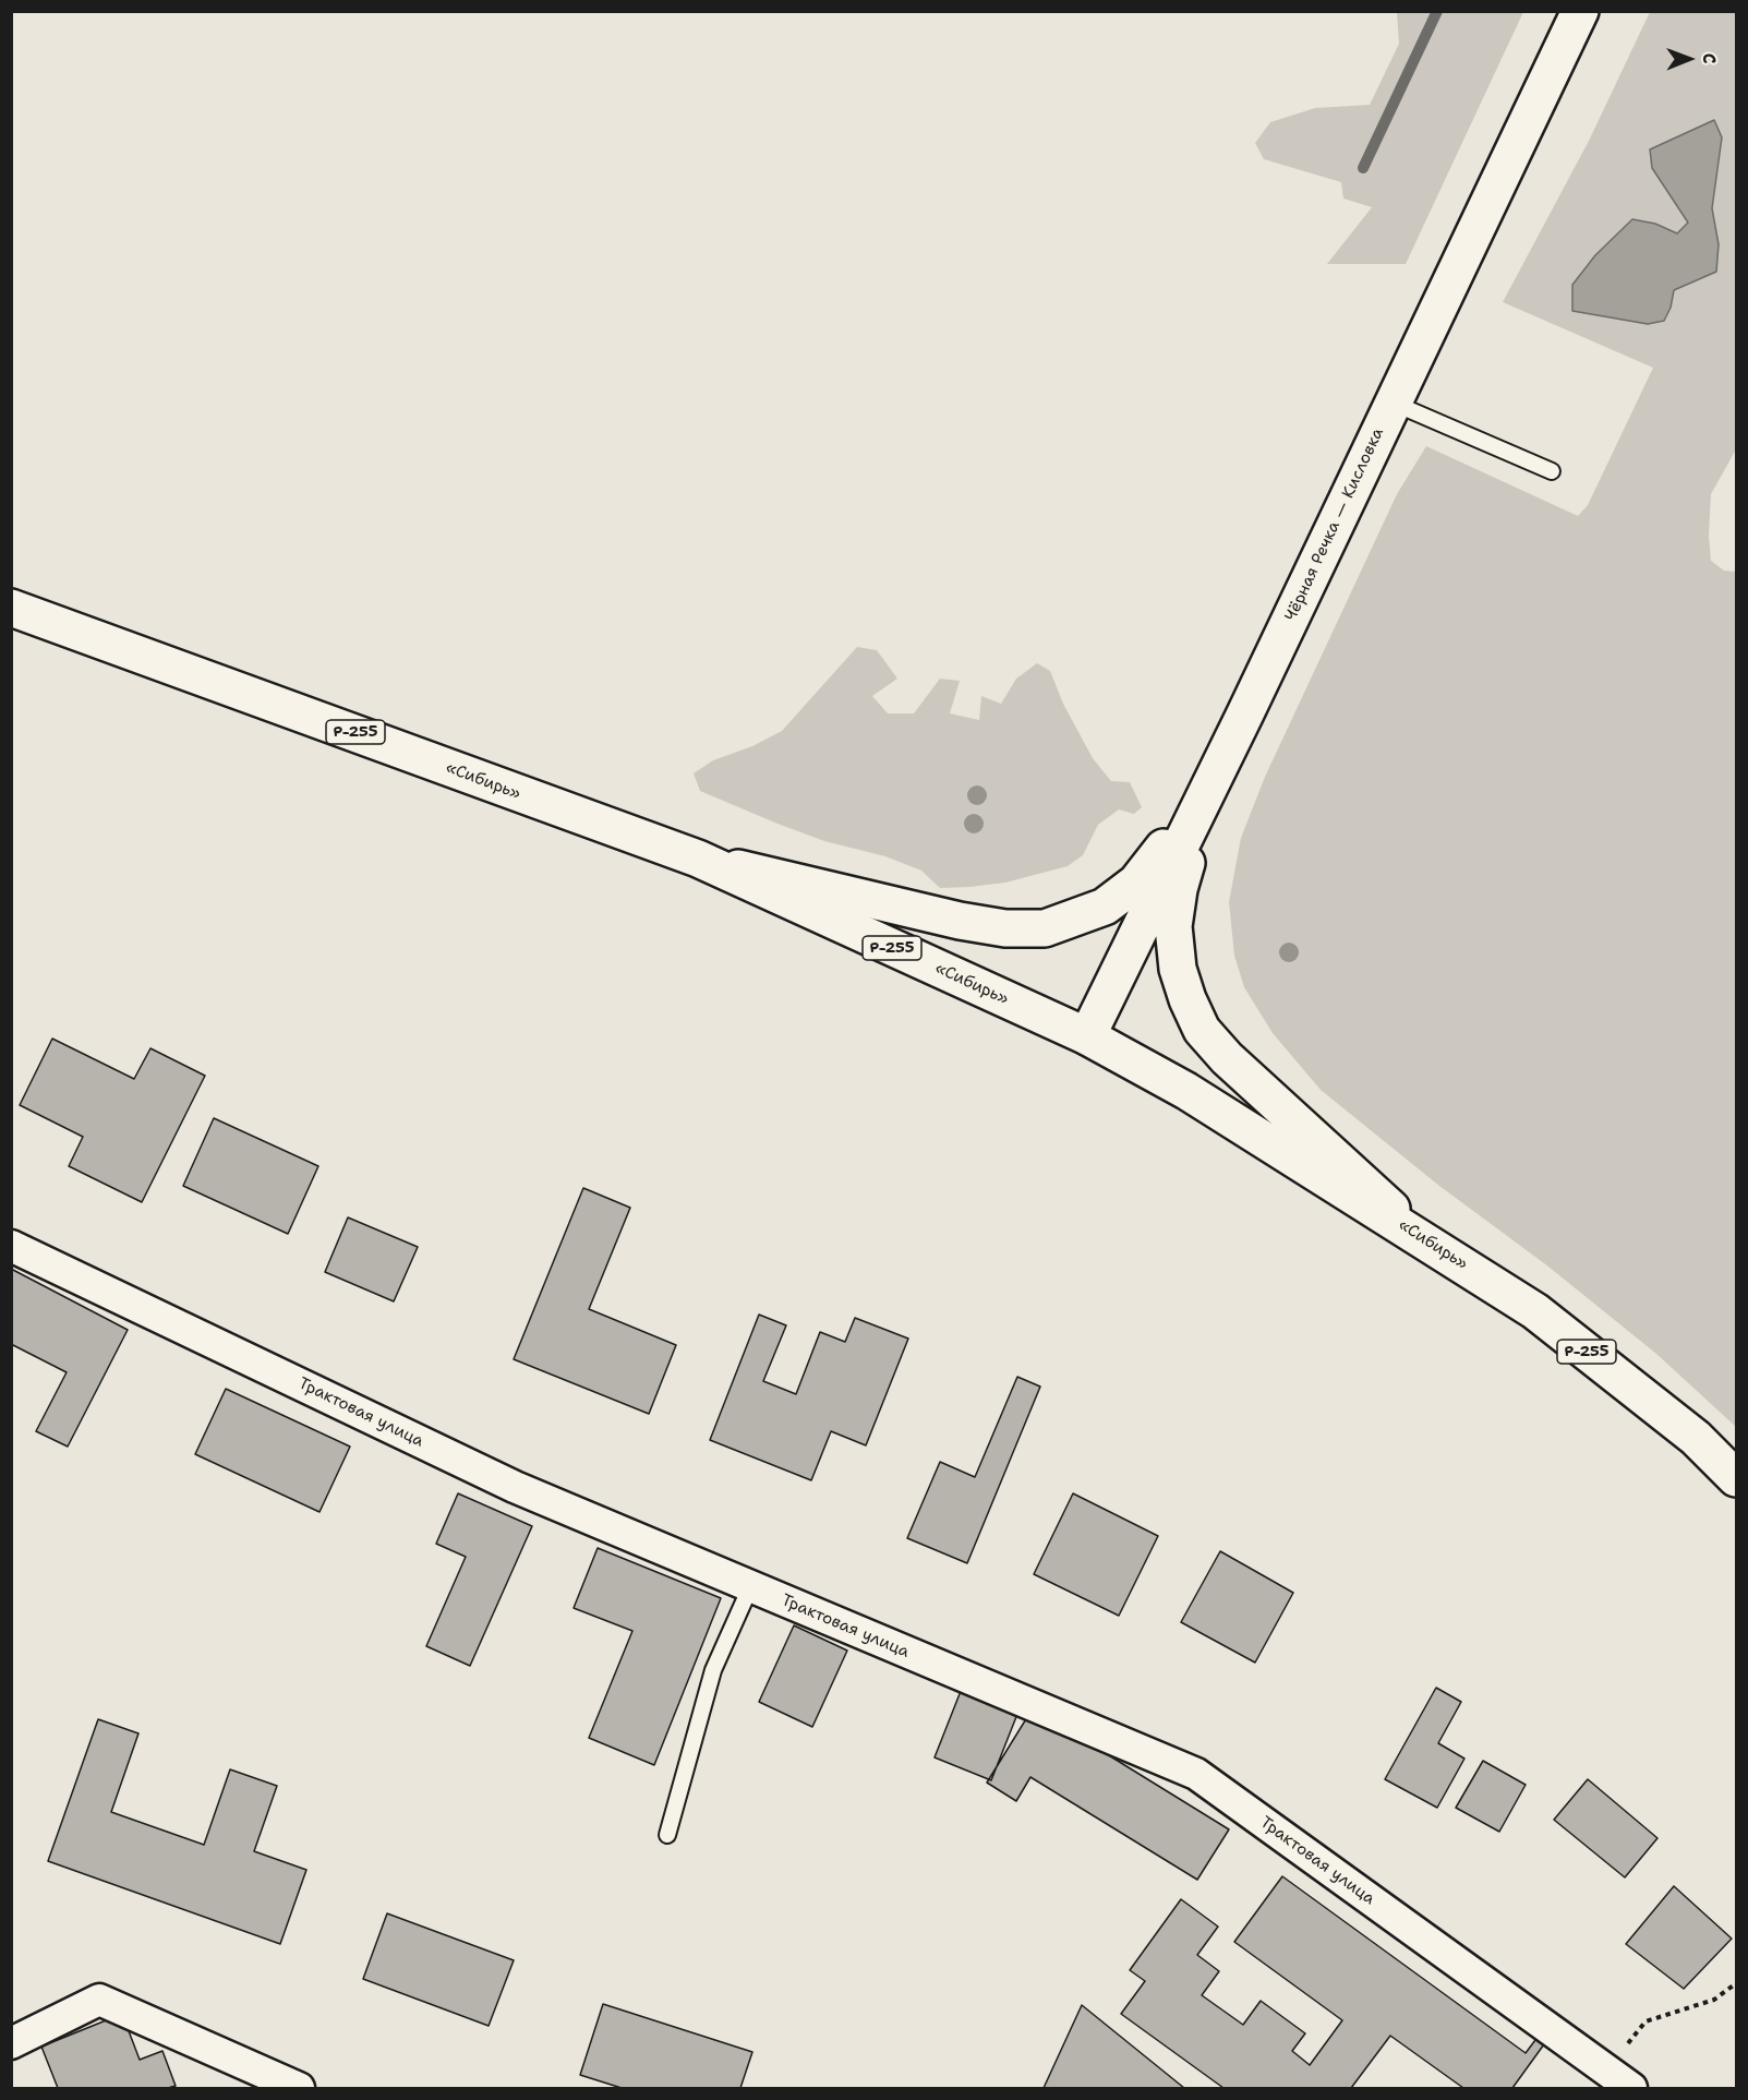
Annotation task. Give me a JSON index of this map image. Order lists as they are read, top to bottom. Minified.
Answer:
{"streets":{"main road":["Чёрная Речка — Кисловка","Р-255","«Сибирь»"],"street":["Трактовая улица"]},"crossings":[["Чёрная Речка — Кисловка","«Сибирь»"]],"north":"right"}
